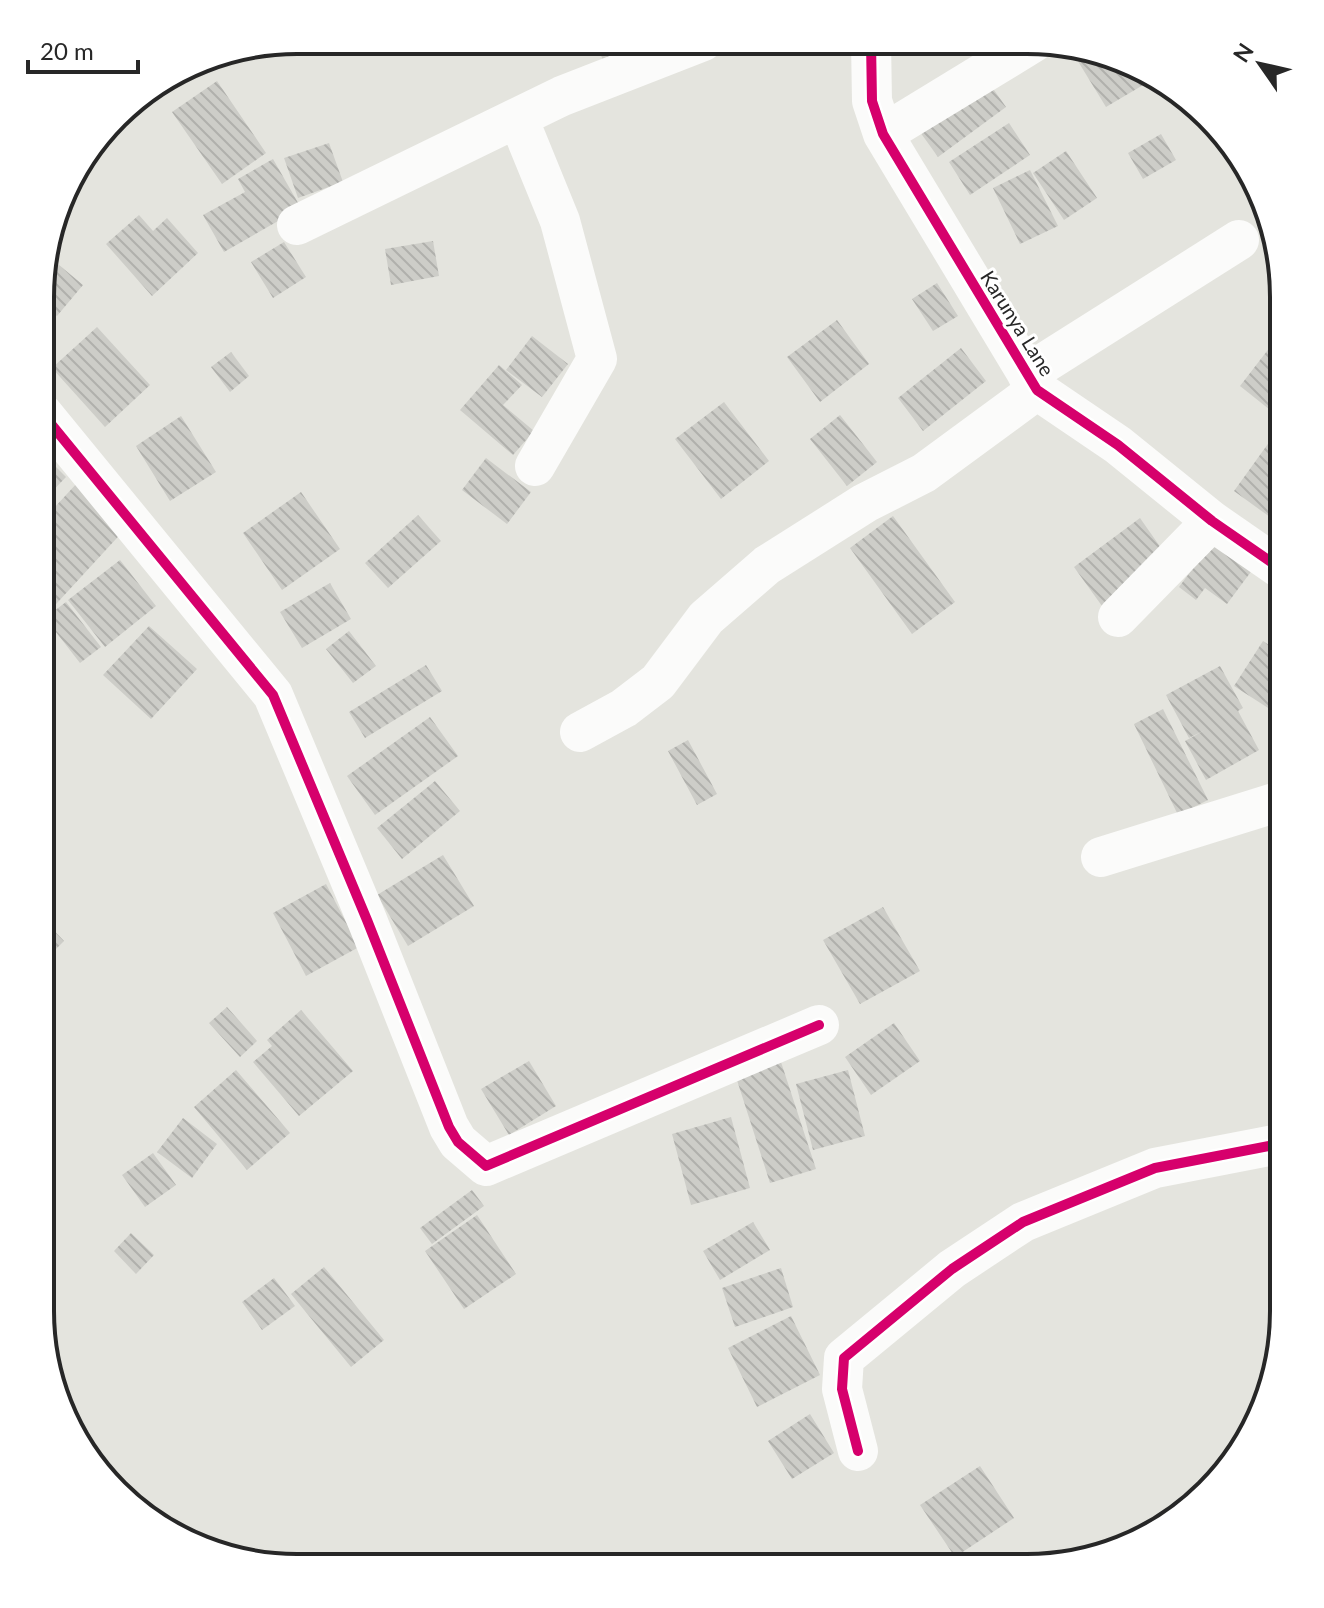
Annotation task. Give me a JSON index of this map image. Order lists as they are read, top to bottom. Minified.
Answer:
{"streets":{"street":["Karunya Lane"]},"scale_bar":"20 m","north":"top left"}
